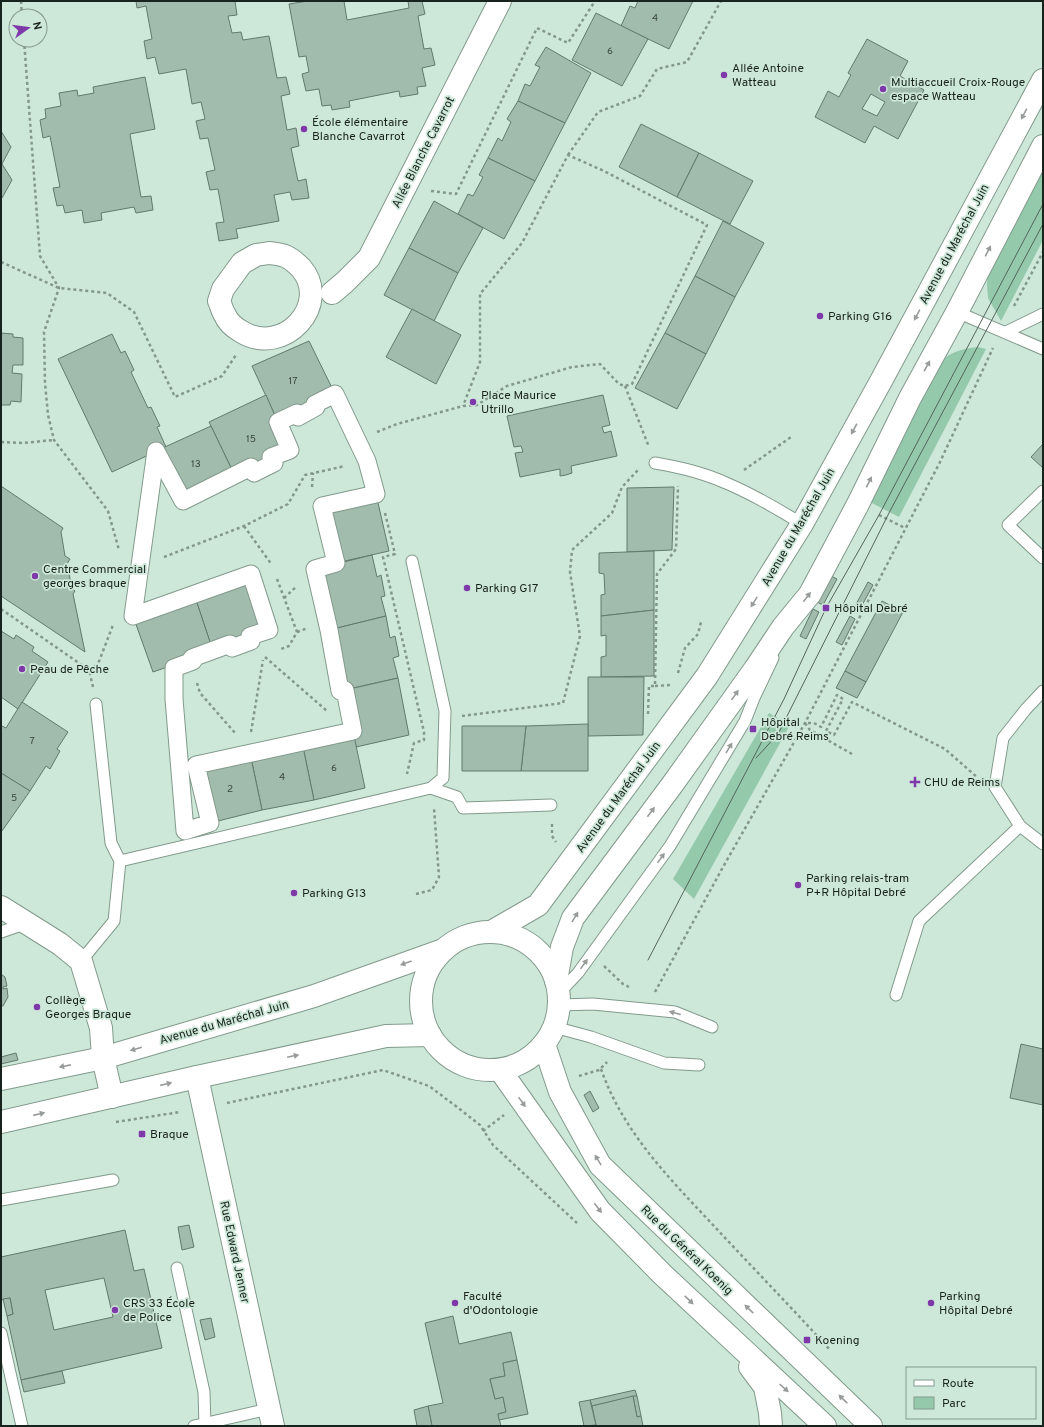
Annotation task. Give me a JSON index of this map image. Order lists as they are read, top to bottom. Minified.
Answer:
{"streets":{"main road":["Allée Blanche Cavarrot","Avenue du Maréchal Juin","Rue du Général Koenig","Rue Edward Jenner"]},"crossings":[["Avenue du Maréchal Juin","Rue du Général Koenig"]],"places":{"other":["Allée Antoine Watteau","Multiaccueil Croix-Rouge espace Watteau","École élémentaire Blanche Cavarrot","Parking G16","Place Maurice Utrillo","Centre Commercial georges braque","Parking G17","Peau de Pêche","Parking relais-tram P+R Hôpital Debré","Parking G13","Collège Georges Braque","Faculté d'Odontologie","Parking Hôpital Debré","CRS 33 École de Police"],"transit":["Hôpital Debré","Hôpital Debré Reims","Braque","Koening"],"health":["CHU de Reims"]},"house_numbers":["4","6","17","15","13","7","6","4","2","5"],"legend":["Route","Parc"],"north":"right"}
